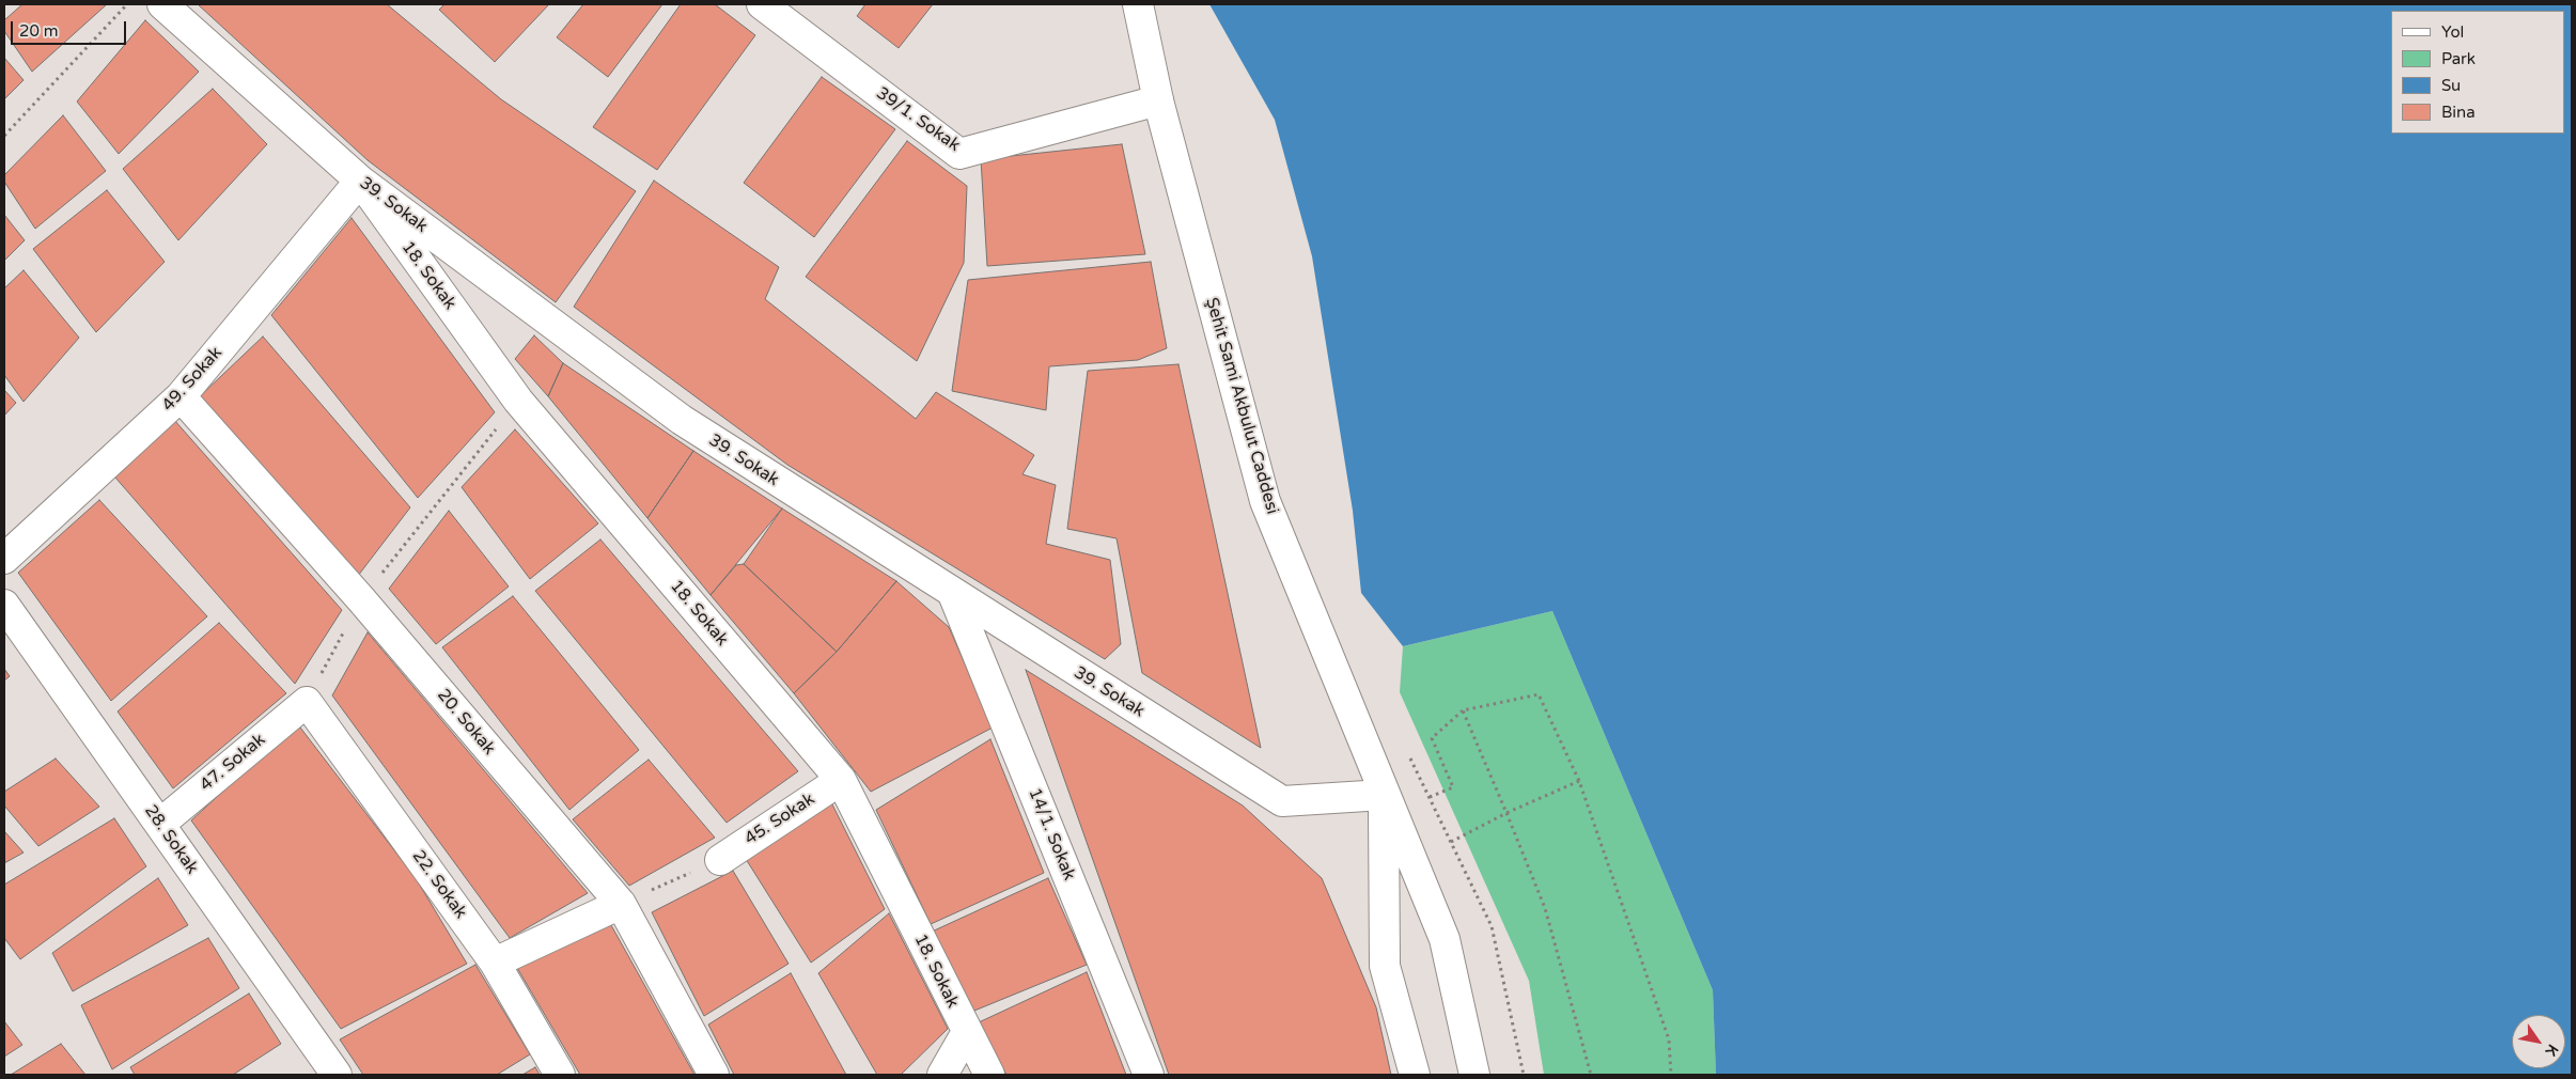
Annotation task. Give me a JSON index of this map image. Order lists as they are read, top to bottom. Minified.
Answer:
{"streets":{"street":["39/1. Sokak","39. Sokak","18. Sokak","49. Sokak","Şehit Sami Akbulut Caddesi","20. Sokak","47. Sokak","45. Sokak","14/1. Sokak","28. Sokak","22. Sokak"]},"crossings":[["39/1. Sokak","Şehit Sami Akbulut Caddesi"],["39. Sokak","18. Sokak"],["39. Sokak","49. Sokak"],["39. Sokak","Şehit Sami Akbulut Caddesi"],["39. Sokak","14/1. Sokak"],["18. Sokak","49. Sokak"],["18. Sokak","45. Sokak"],["49. Sokak","20. Sokak"],["47. Sokak","28. Sokak"],["47. Sokak","22. Sokak"]],"legend":["Yol","Park","Su","Bina"],"scale_bar":"20 m","north":"bottom right"}
